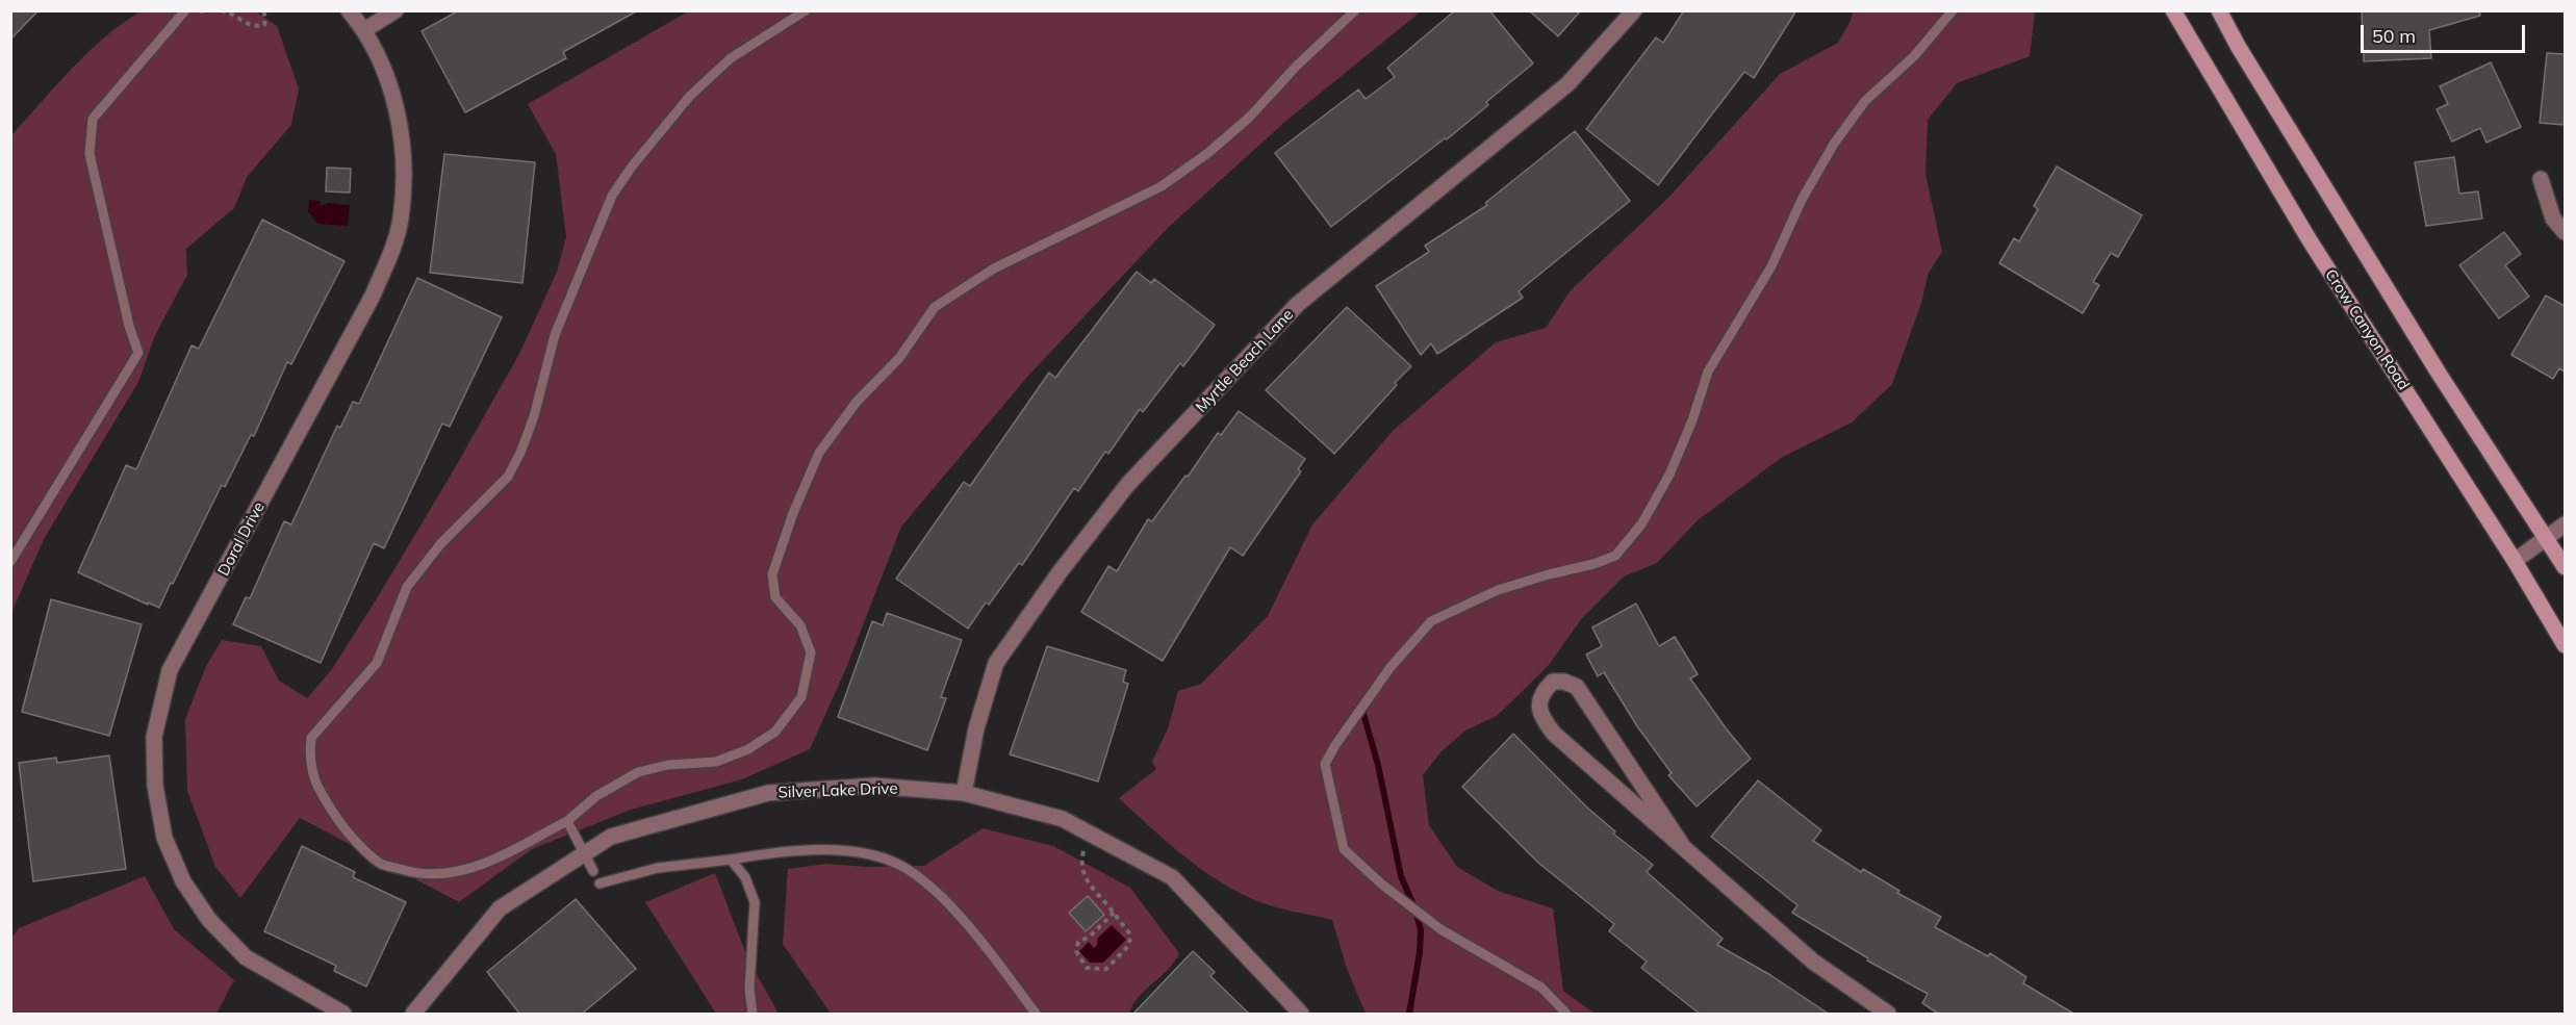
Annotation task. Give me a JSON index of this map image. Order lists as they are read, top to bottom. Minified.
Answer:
{"streets":{"main road":["Crow Canyon Road"],"street":["Myrtle Beach Lane","Doral Drive","Silver Lake Drive"]},"crossings":[["Myrtle Beach Lane","Silver Lake Drive"]],"scale_bar":"50 m"}
